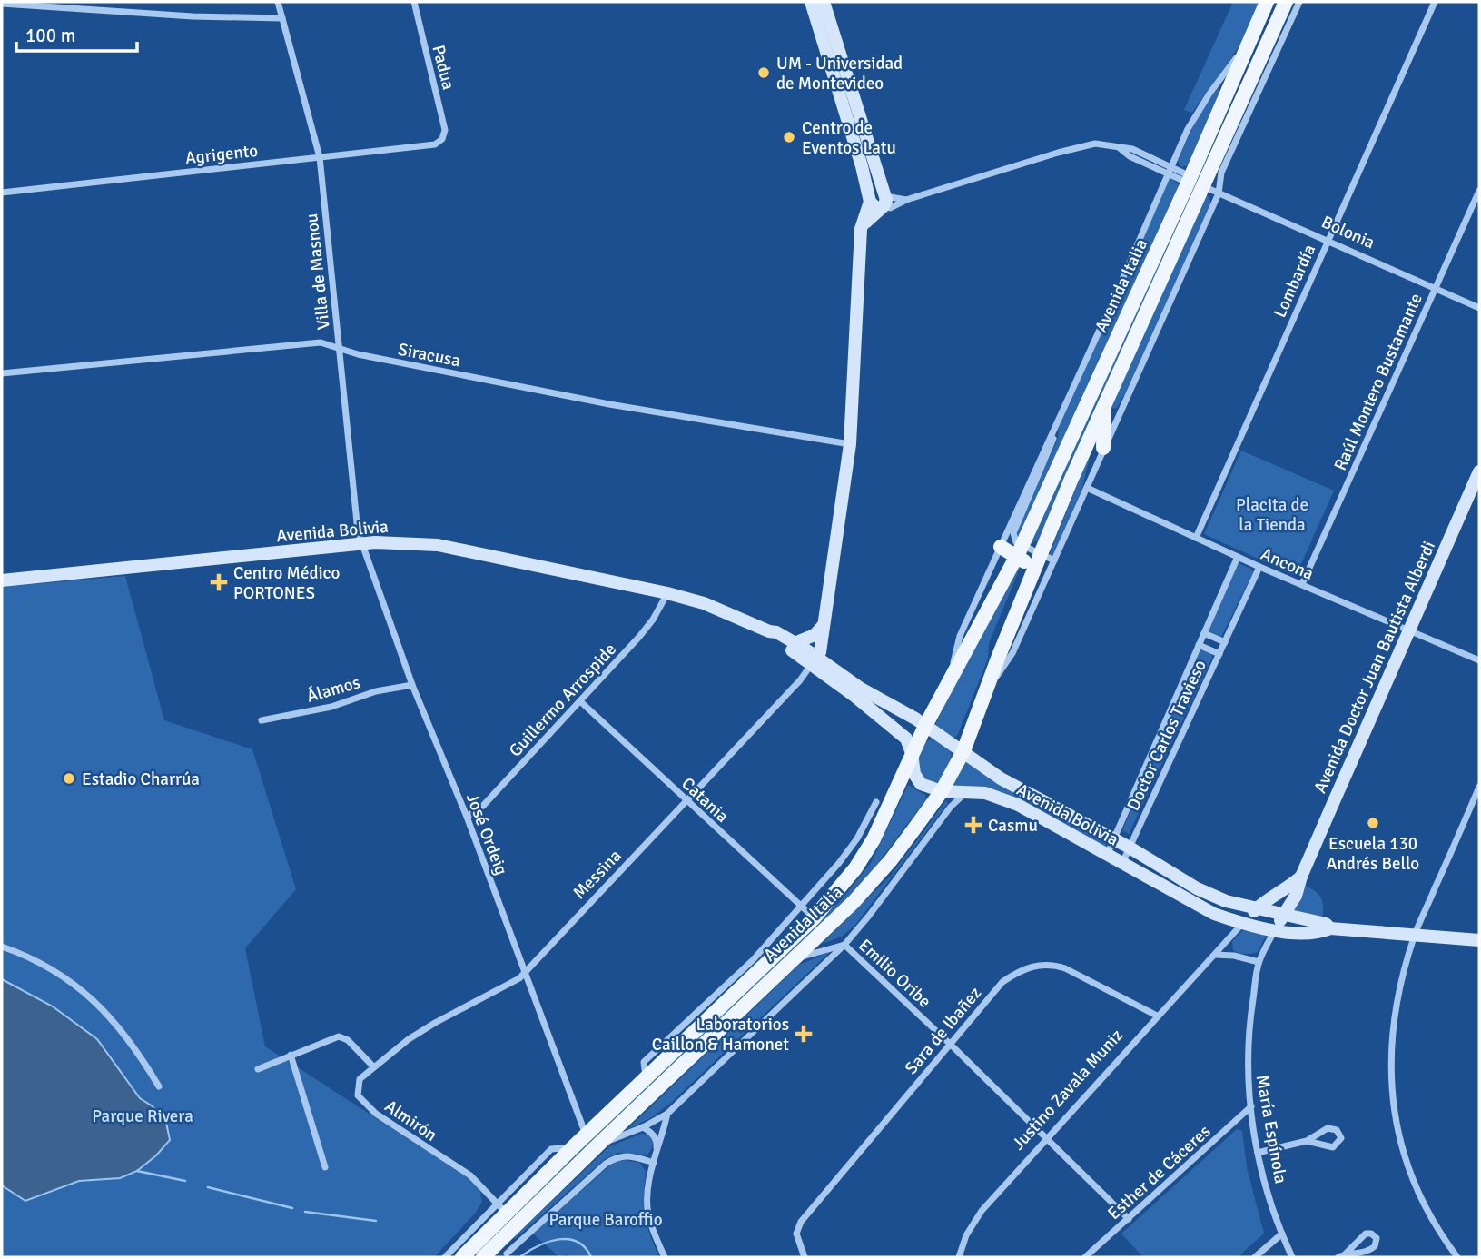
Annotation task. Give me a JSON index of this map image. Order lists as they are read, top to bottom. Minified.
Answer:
{"streets":{"main road":["Avenida Italia"],"street":["Padua","Agrigento","Bolonia","Villa de Masnou","Lombardía","Siracusa","Raúl Montero Bustamante","Avenida Bolivia","Ancona","Avenida Doctor Juan Bautista Alberdi","Álamos","Guillermo Arrospide","Doctor Carlos Travieso","Catania","José Ordeig","Messina","Emilio Oribe","Sara de Ibañez","Justino Zavala Muniz","Almirón","María Espínola","Esther de Cáceres"]},"crossings":[["Padua","Agrigento"],["Agrigento","Villa de Masnou"],["Bolonia","Lombardía"],["Bolonia","Avenida Italia"],["Bolonia","Raúl Montero Bustamante"],["Villa de Masnou","Siracusa"],["Villa de Masnou","Avenida Bolivia"],["Villa de Masnou","José Ordeig"],["Lombardía","Ancona"],["Avenida Italia","Avenida Bolivia"],["Avenida Italia","Ancona"],["Avenida Italia","Catania"],["Avenida Italia","José Ordeig"],["Avenida Italia","Emilio Oribe"],["Avenida Italia","Almirón"],["Raúl Montero Bustamante","Ancona"],["Avenida Bolivia","Avenida Doctor Juan Bautista Alberdi"],["Avenida Bolivia","Guillermo Arrospide"],["Avenida Bolivia","Doctor Carlos Travieso"],["Avenida Bolivia","José Ordeig"],["Avenida Bolivia","Messina"],["Avenida Bolivia","Justino Zavala Muniz"],["Avenida Bolivia","María Espínola"],["Ancona","Avenida Doctor Juan Bautista Alberdi"],["Ancona","Doctor Carlos Travieso"],["Avenida Doctor Juan Bautista Alberdi","María Espínola"],["Álamos","José Ordeig"],["Guillermo Arrospide","Catania"],["Guillermo Arrospide","José Ordeig"],["Catania","Messina"],["José Ordeig","Messina"],["Messina","Almirón"],["Emilio Oribe","Sara de Ibañez"],["Emilio Oribe","Justino Zavala Muniz"],["Emilio Oribe","Esther de Cáceres"],["Sara de Ibañez","Justino Zavala Muniz"],["María Espínola","Esther de Cáceres"]],"parks":["Placita de la Tienda","Parque Rivera","Parque Baroffio"],"places":{"other":["UM - Universidad de Montevideo","Centro de Eventos Latu","Estadio Charrúa","Escuela 130 Andrés Bello"],"health":["Centro Médico PORTONES","Casmu","Laboratorios Caillon & Hamonet"]},"scale_bar":"100 m"}
